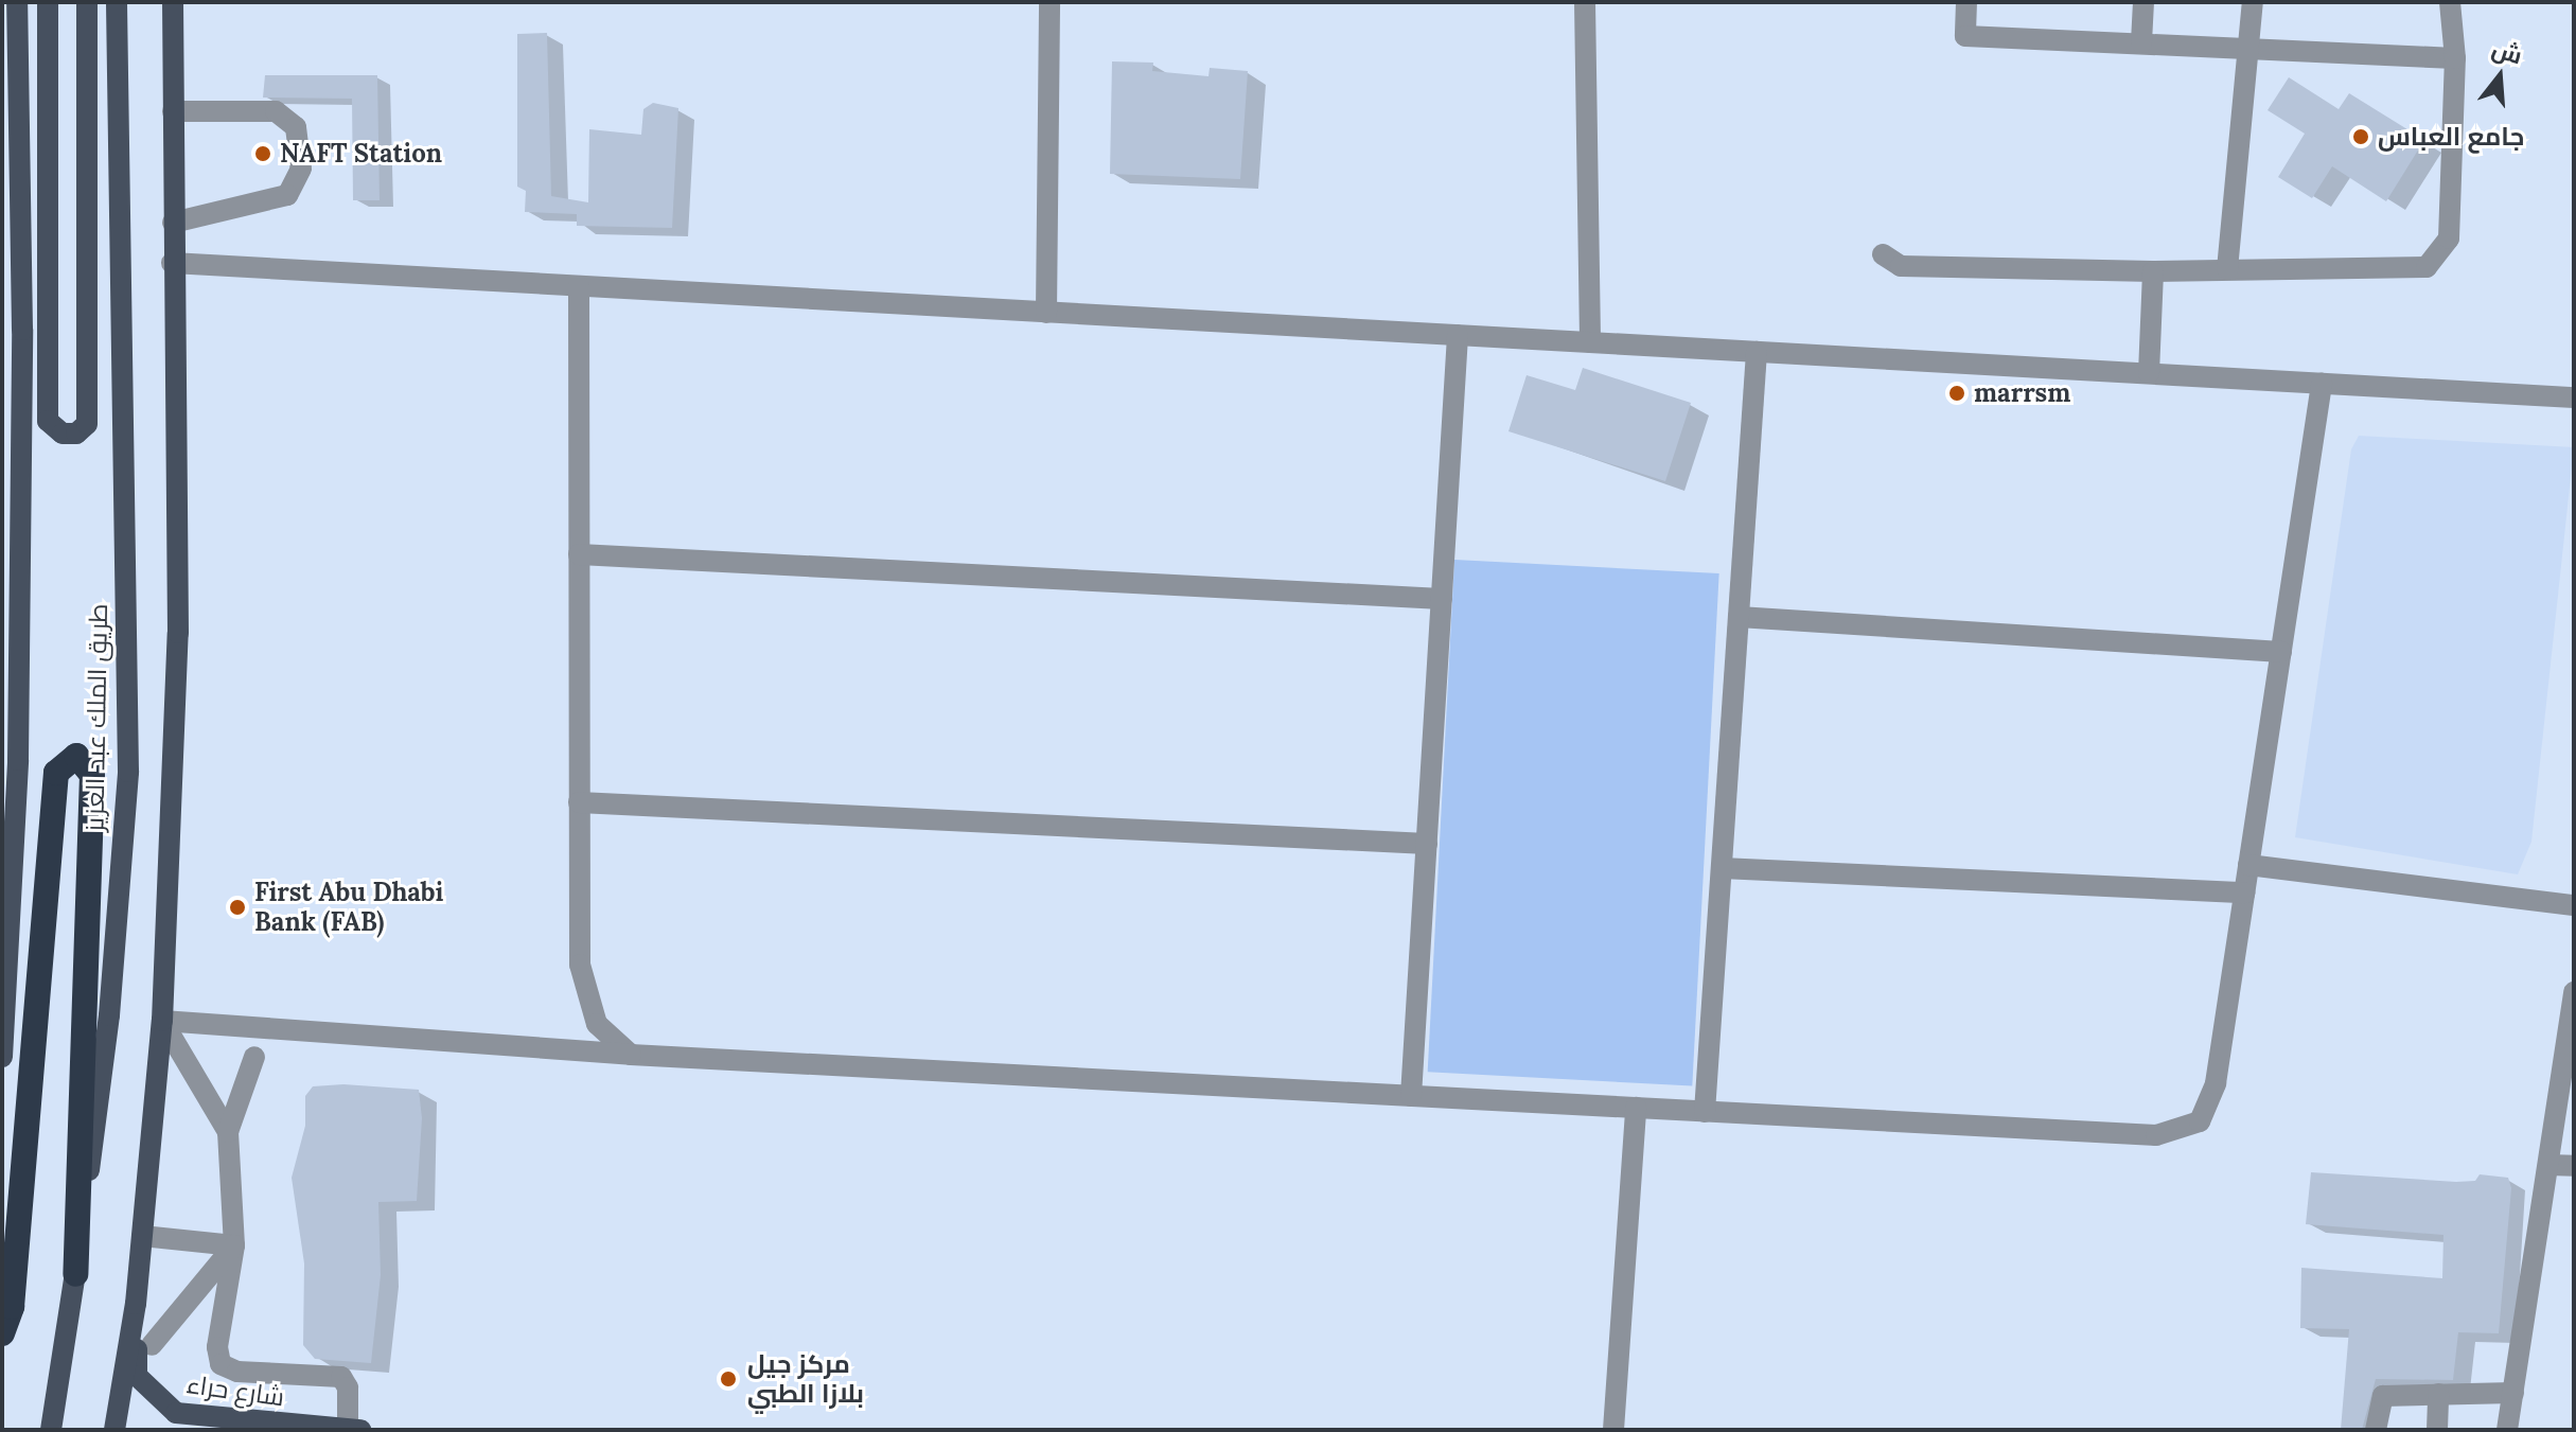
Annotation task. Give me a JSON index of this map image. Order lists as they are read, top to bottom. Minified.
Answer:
{"streets":{"main road":["طريق الملك عبد العزيز","شارع حراء"]},"places":["جامع العباس","NAFT Station","marrsm","First Abu Dhabi Bank (FAB)","مركز جيل بلازا الطبي"],"north":"top"}
